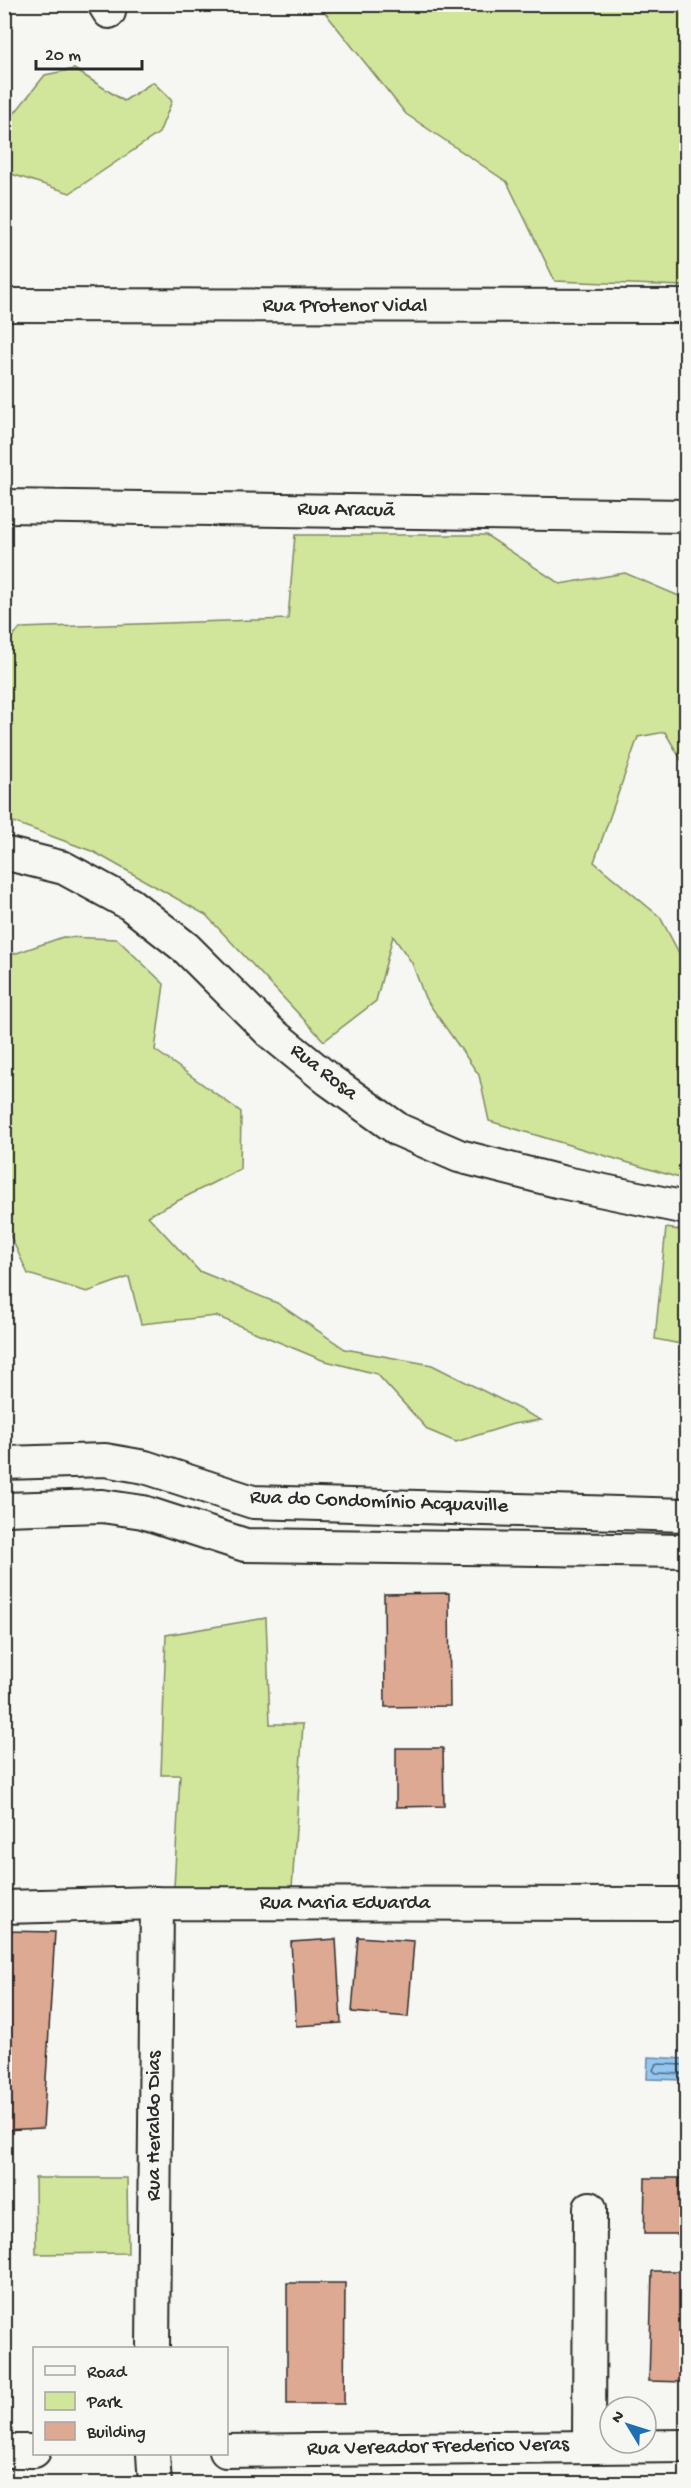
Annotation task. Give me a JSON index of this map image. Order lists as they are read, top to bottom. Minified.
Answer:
{"streets":{"street":["Rua Protenor Vidal","Rua Aracuã","Rua Rosa","Rua do Condomínio Acquaville","Rua Maria Eduarda","Rua Heraldo Dias","Rua Vereador Frederico Veras"]},"crossings":[["Rua Maria Eduarda","Rua Heraldo Dias"]],"legend":["Road","Park","Building"],"scale_bar":"20 m","north":"top left"}
